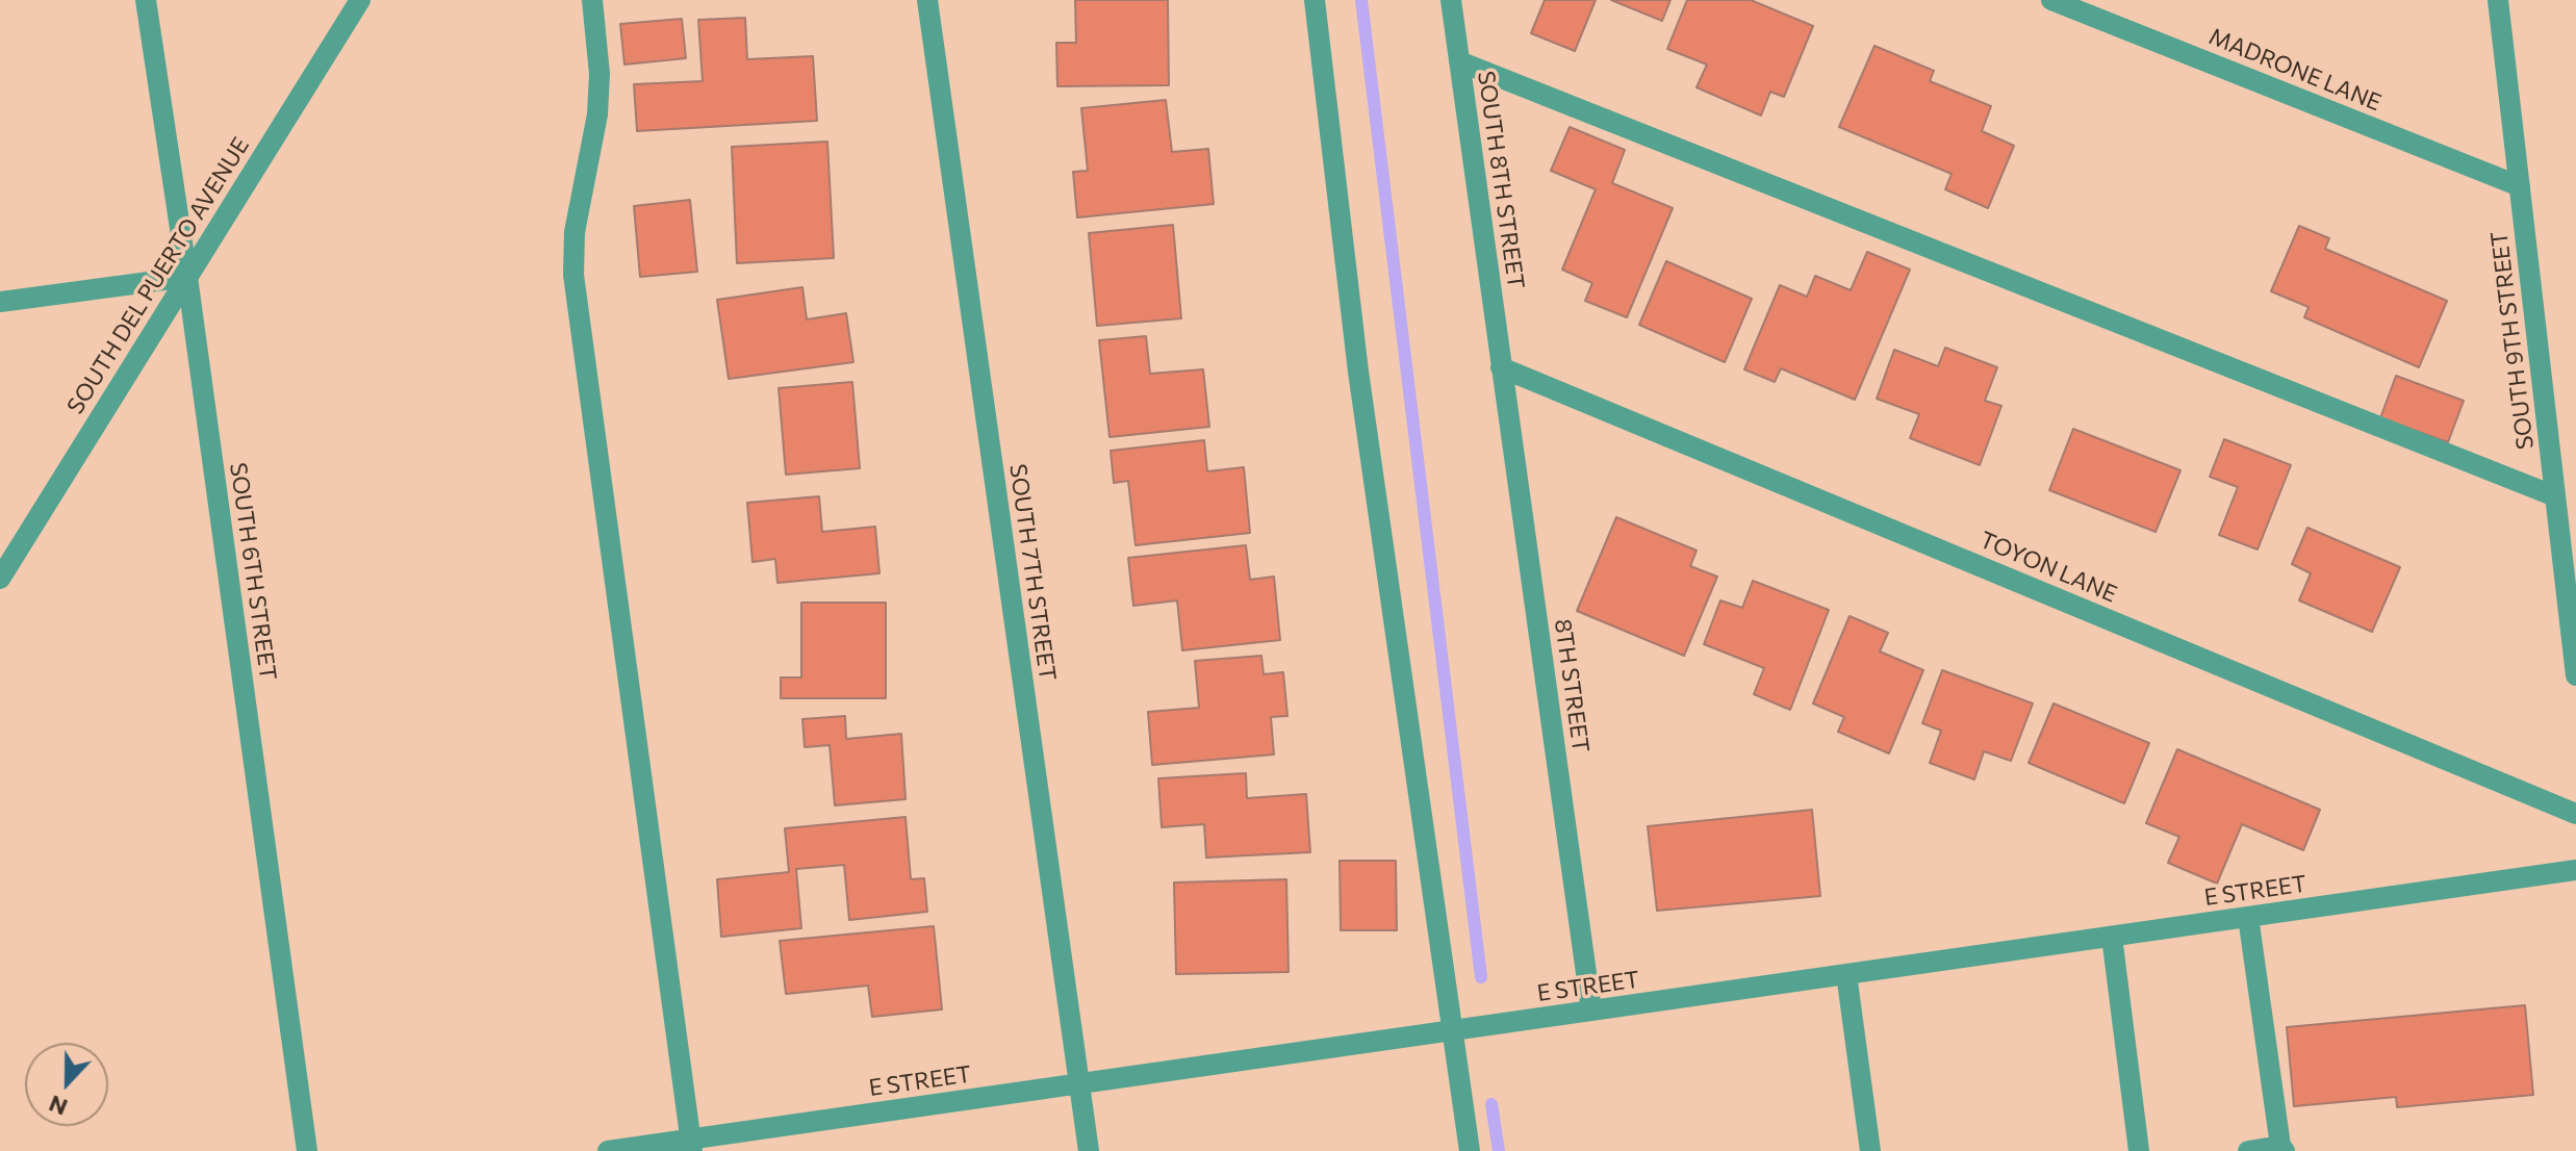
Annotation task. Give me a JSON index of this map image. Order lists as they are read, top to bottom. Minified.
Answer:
{"streets":{"street":["MADRONE LANE","SOUTH 8TH STREET","SOUTH DEL PUERTO AVENUE","SOUTH 9TH STREET","TOYON LANE","SOUTH 6TH STREET","SOUTH 7TH STREET","8TH STREET","E STREET"]},"crossings":[["MADRONE LANE","SOUTH 9TH STREET"],["SOUTH 8TH STREET","TOYON LANE"],["SOUTH 8TH STREET","8TH STREET"],["SOUTH DEL PUERTO AVENUE","SOUTH 6TH STREET"],["TOYON LANE","8TH STREET"],["SOUTH 7TH STREET","E STREET"],["8TH STREET","E STREET"]],"north":"bottom"}
